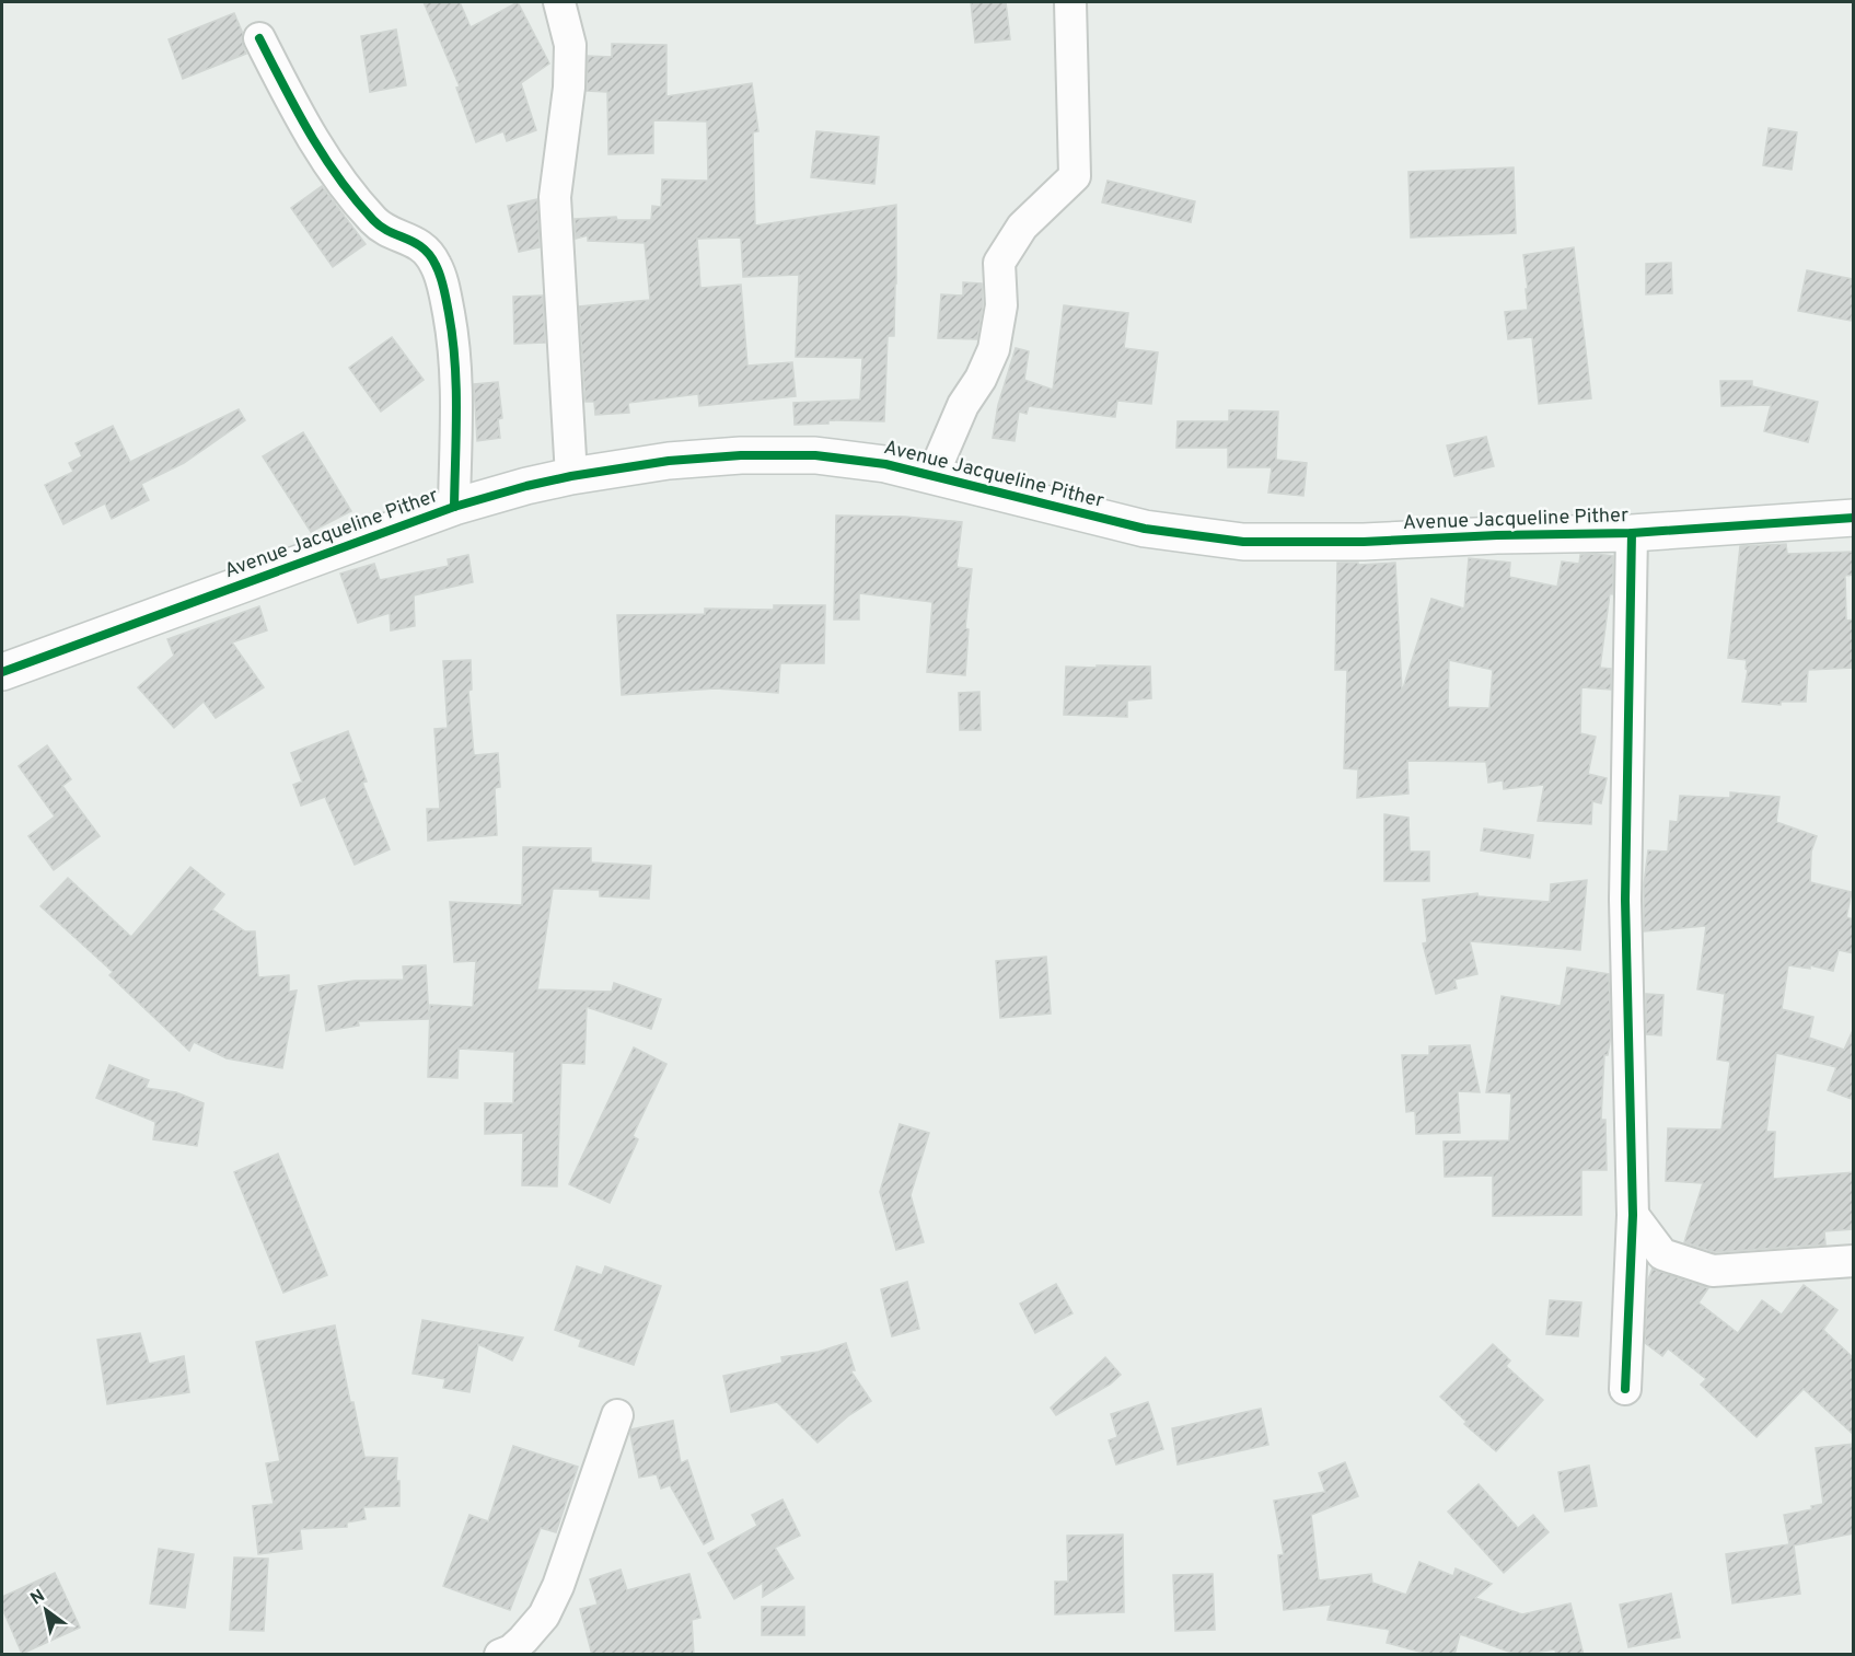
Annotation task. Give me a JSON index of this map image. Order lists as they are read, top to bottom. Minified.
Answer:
{"streets":{"street":["Avenue Jacqueline Pither"]},"north":"top left"}
